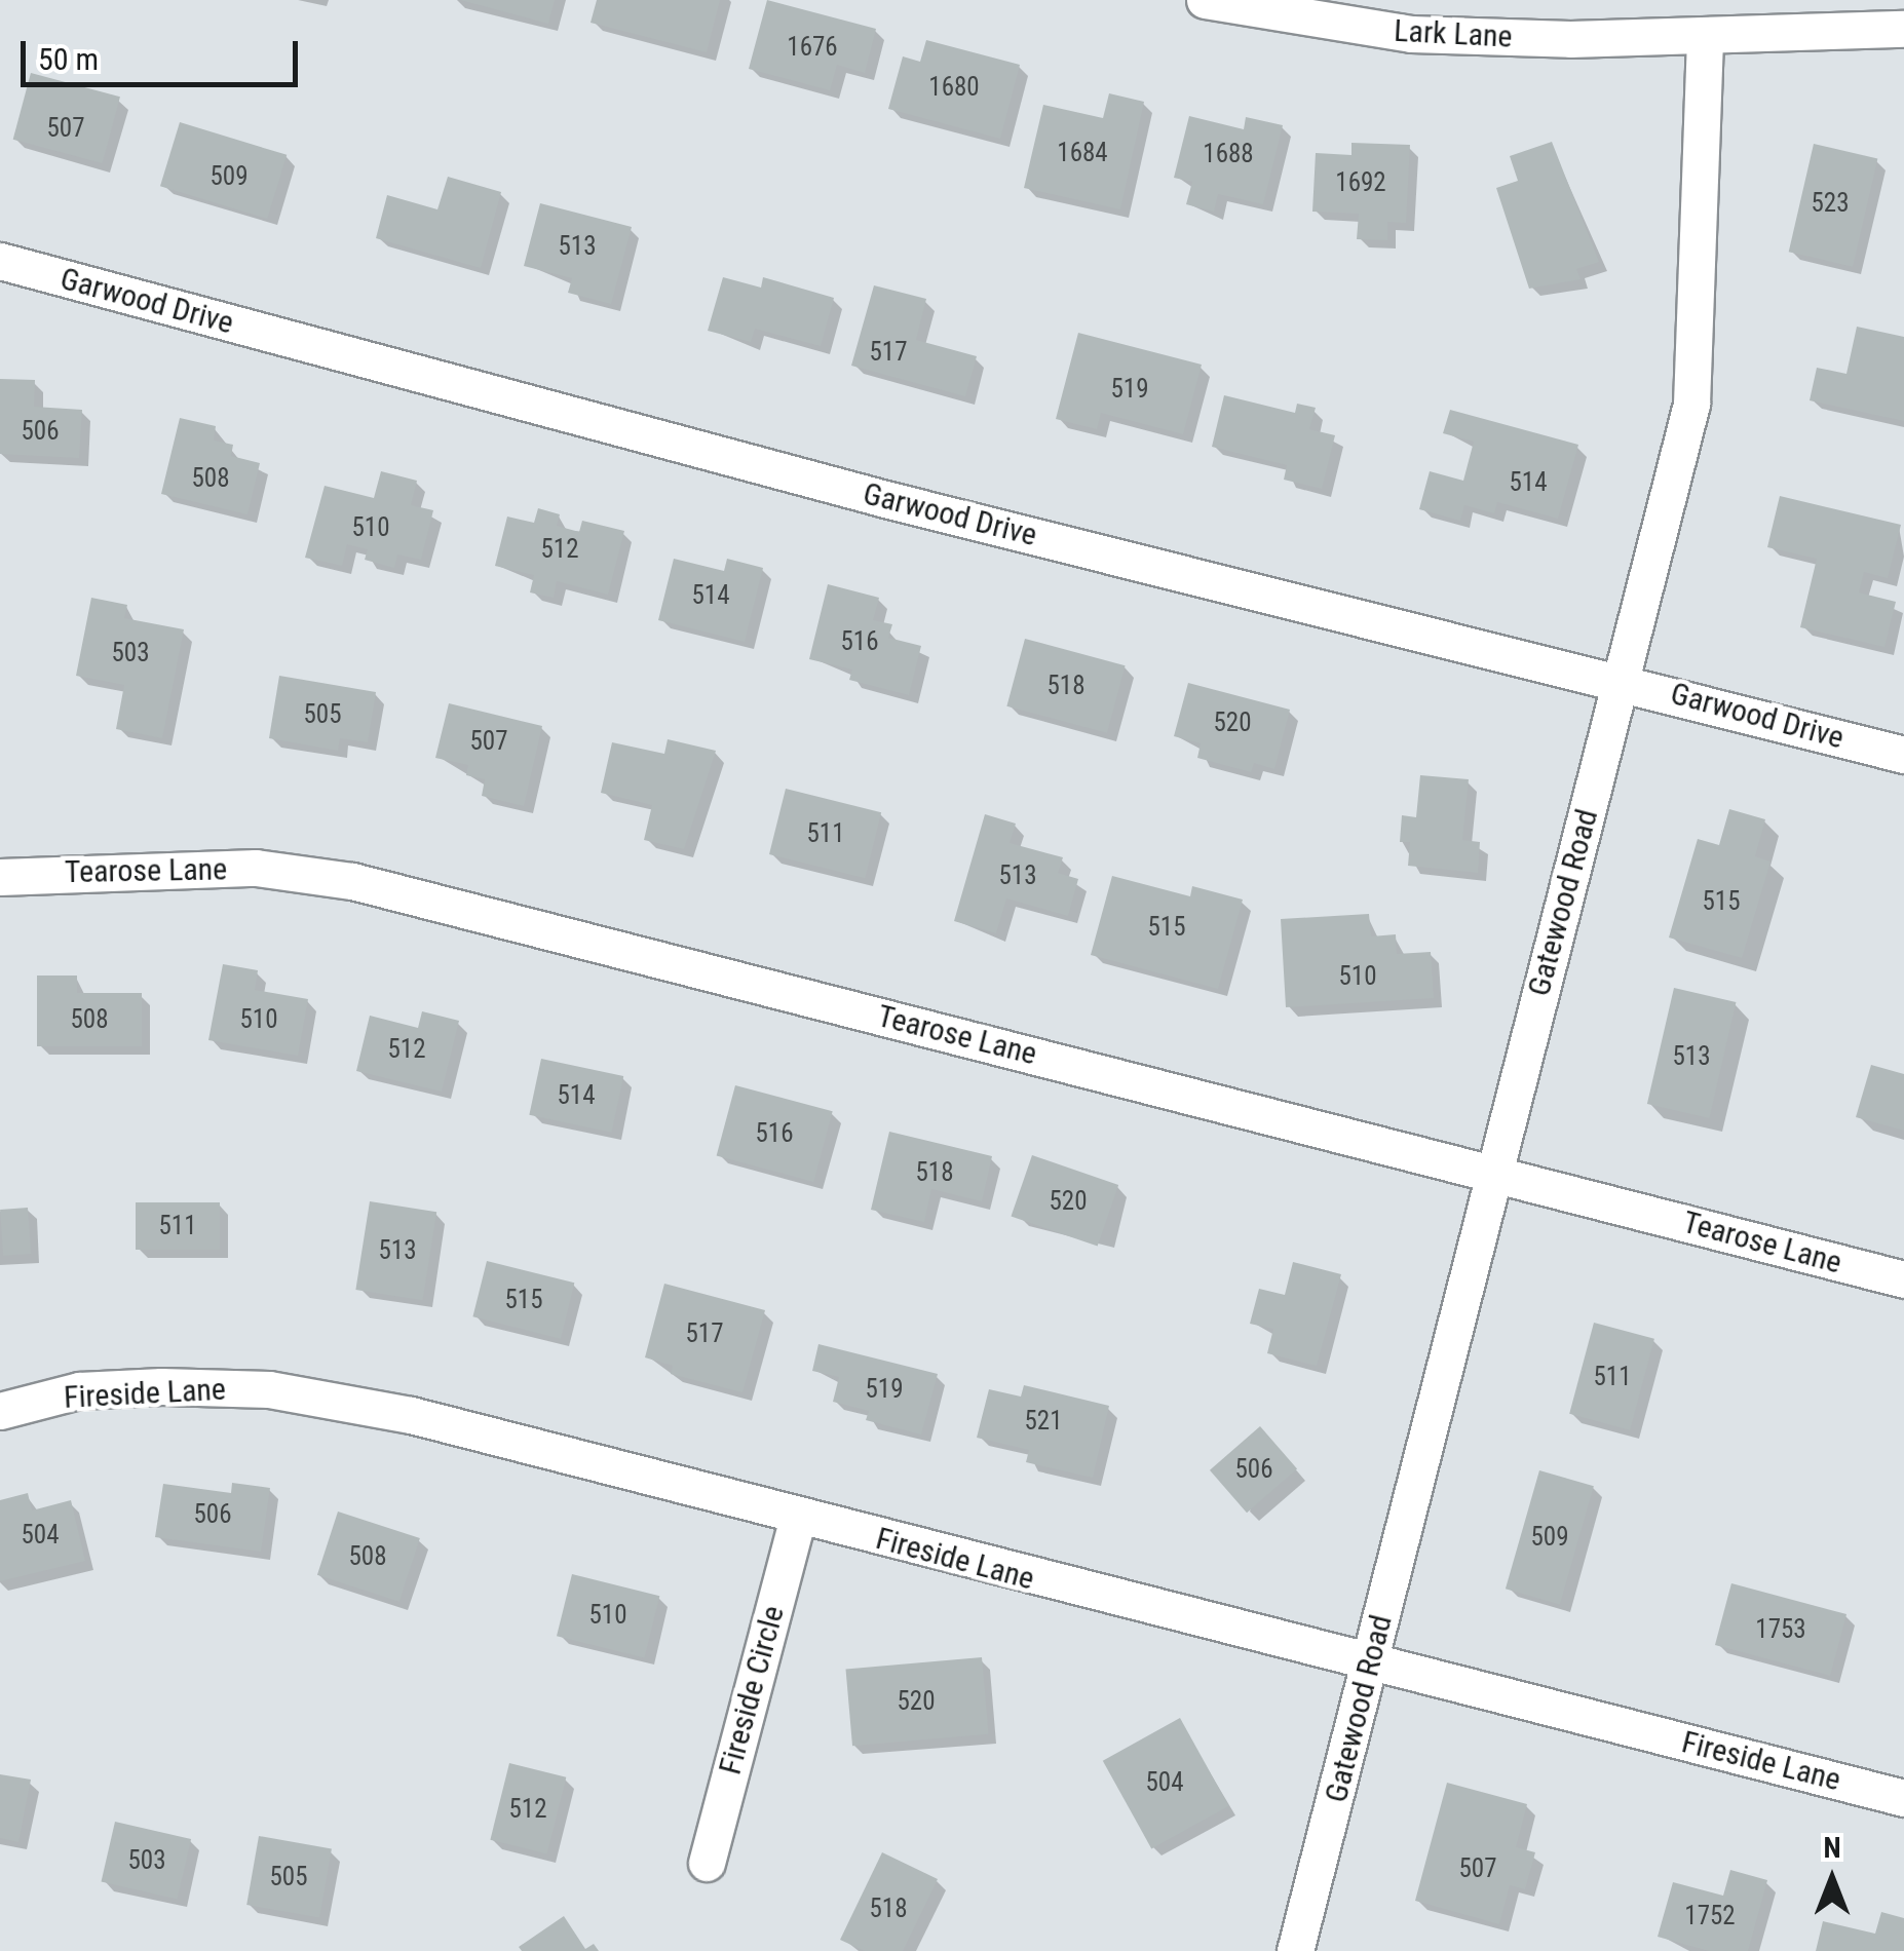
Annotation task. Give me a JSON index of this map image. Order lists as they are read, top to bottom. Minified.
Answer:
{"streets":{"street":["Lark Lane","Garwood Drive","Tearose Lane","Gatewood Road","Fireside Lane","Fireside Circle"]},"crossings":[["Lark Lane","Gatewood Road"],["Garwood Drive","Gatewood Road"],["Tearose Lane","Gatewood Road"],["Gatewood Road","Fireside Lane"],["Fireside Lane","Fireside Circle"]],"house_numbers":["1676","1680","507","1684","1688","509","1692","523","513","517","519","506","508","514","510","512","514","516","503","518","505","520","507","511","513","515","515","510","508","510","512","513","514","516","518","520","511","513","515","517","511","519","521","506","506","504","509","508","510","1753","520","504","512","503","507","505","518","1752"],"scale_bar":"50 m","north":"top"}
